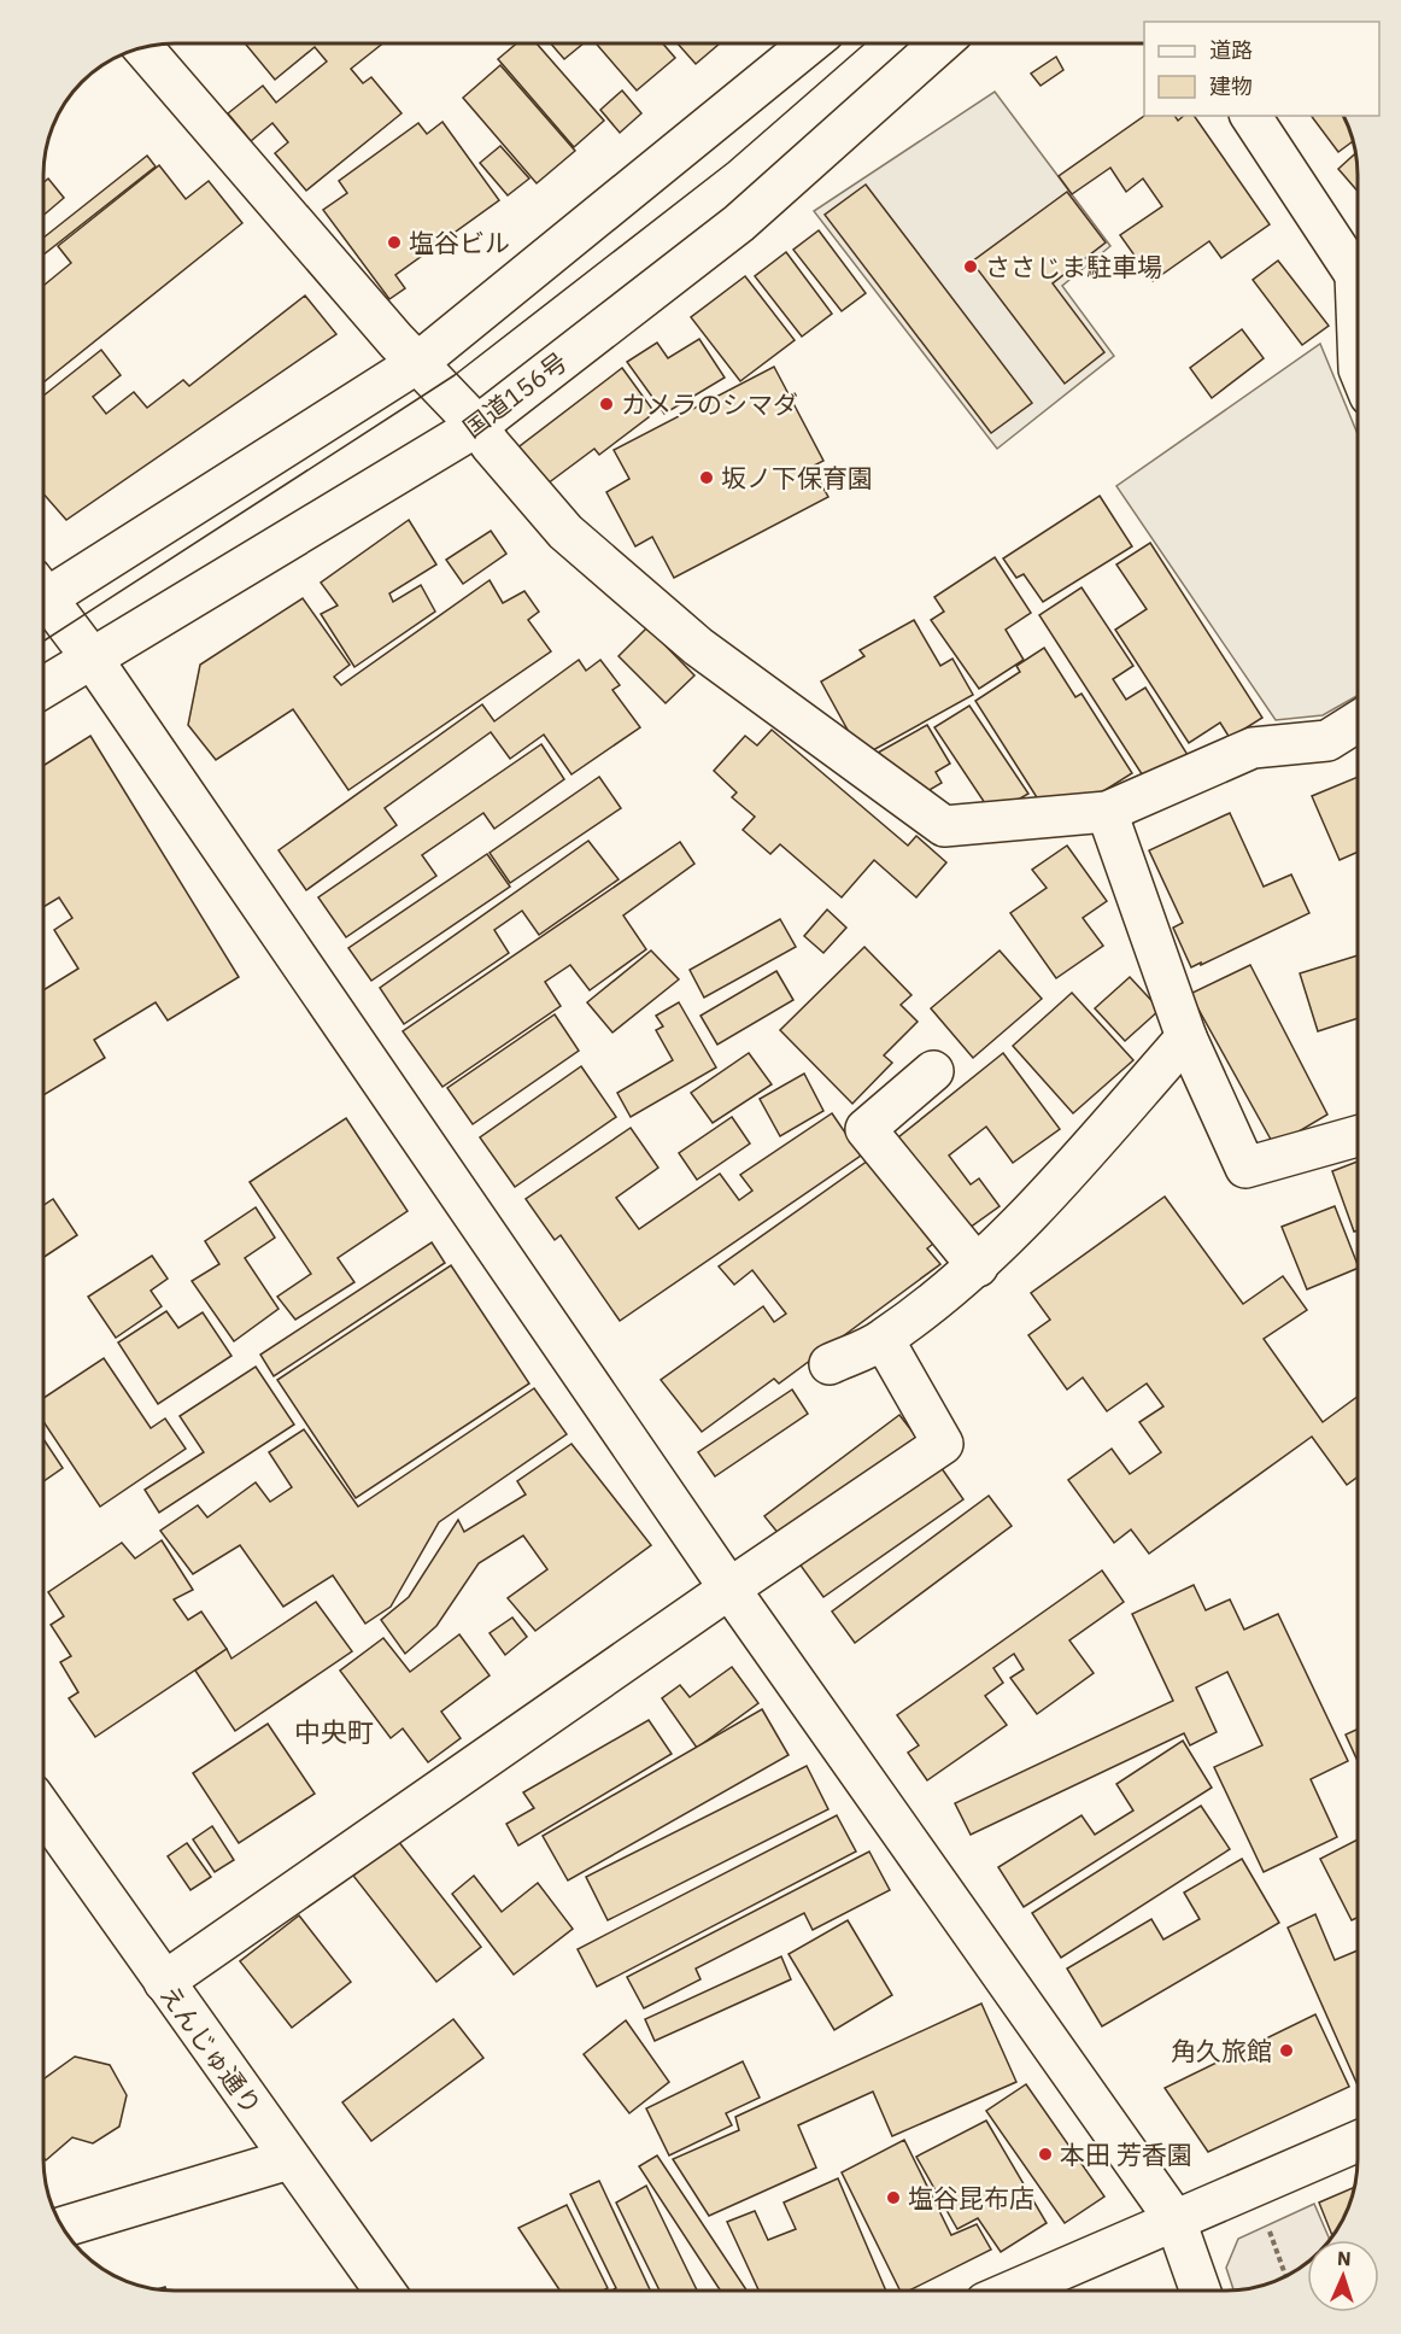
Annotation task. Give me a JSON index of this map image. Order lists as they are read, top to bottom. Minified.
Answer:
{"streets":{"main road":["国道156号","えんじゅ通り"]},"districts":["中央町"],"places":["塩谷ビル","ささじま駐車場","カメラのシマダ","坂ノ下保育園","角久旅館","本田 芳香園","塩谷昆布店"],"legend":["道路","建物"],"north":"top"}
